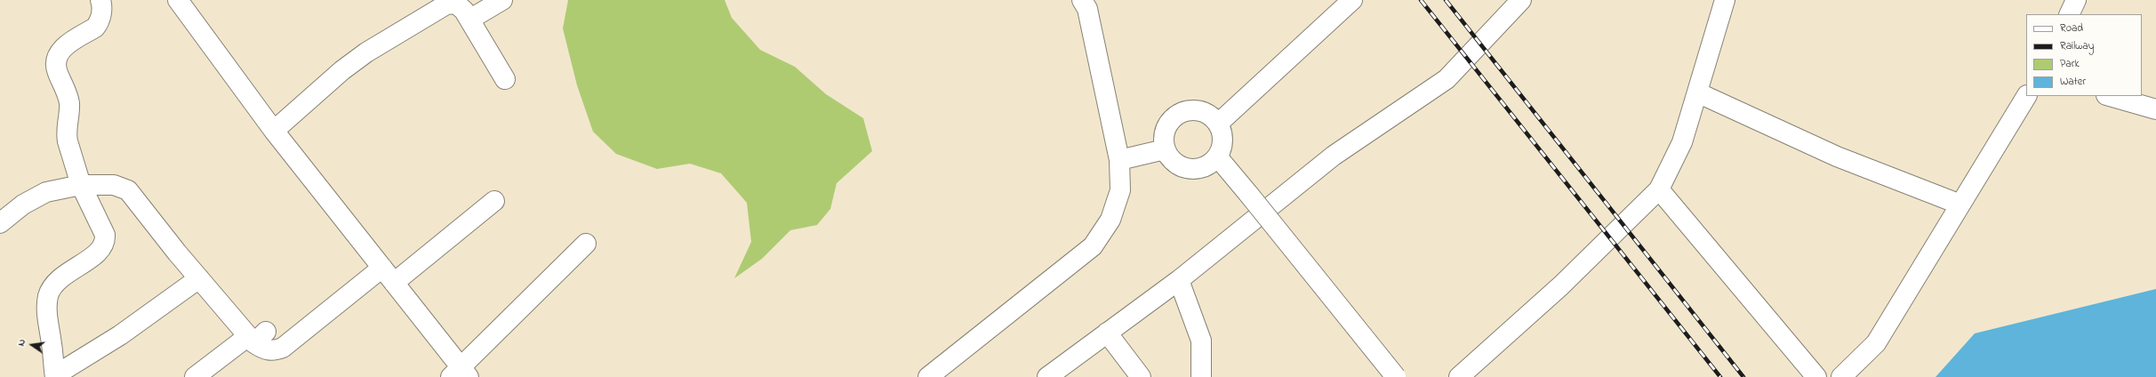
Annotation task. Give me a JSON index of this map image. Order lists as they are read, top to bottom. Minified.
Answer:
{"legend":["Road","Railway","Park","Water"],"north":"left"}
